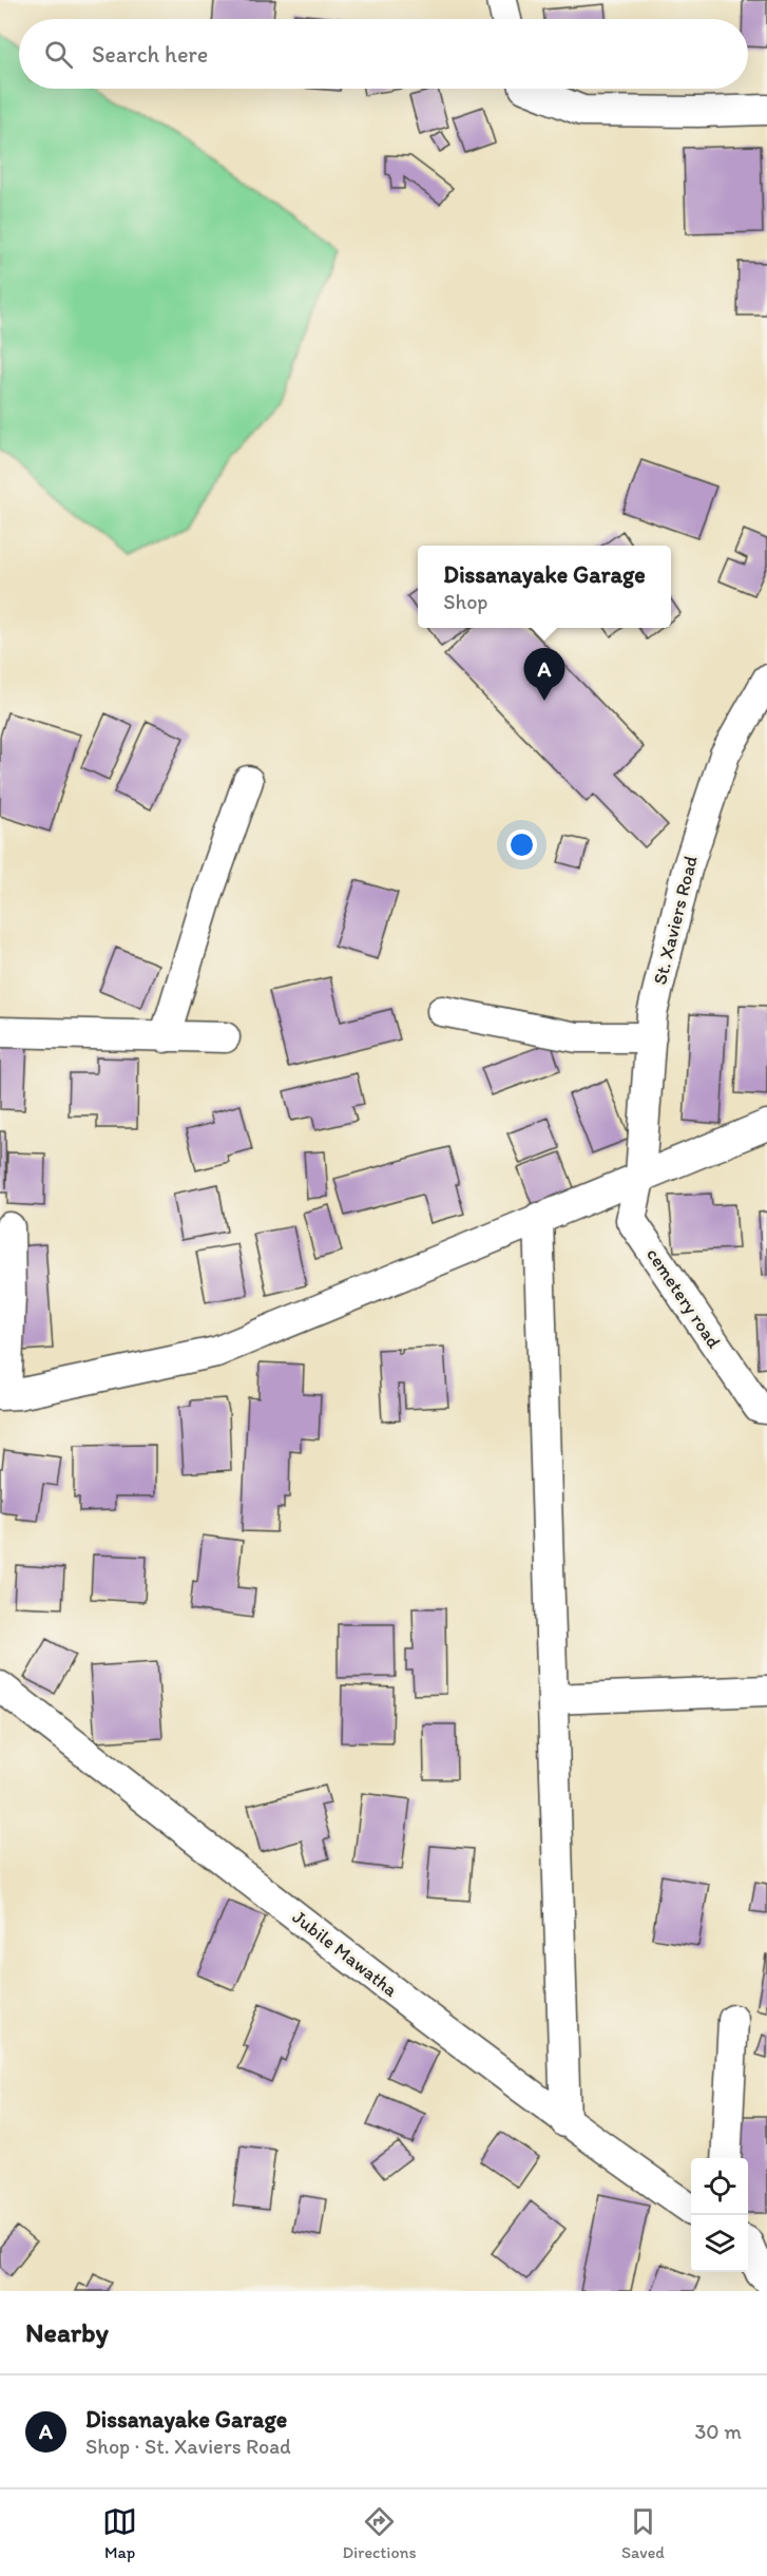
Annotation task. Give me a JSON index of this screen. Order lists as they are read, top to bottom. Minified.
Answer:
{"streets":{"street":["St. Xaviers Road","cemetery road","Jubile Mawatha"]},"crossings":[["St. Xaviers Road","cemetery road"]],"page":{"search":"Search here","popup":["Dissanayake Garage","Shop"],"pins":"A","heading":"Nearby","list":[{"mark":"A","name":"Dissanayake Garage","note":"Shop · St. Xaviers Road","value":"30 m"}],"nav":["Map","Directions","Saved"]}}
